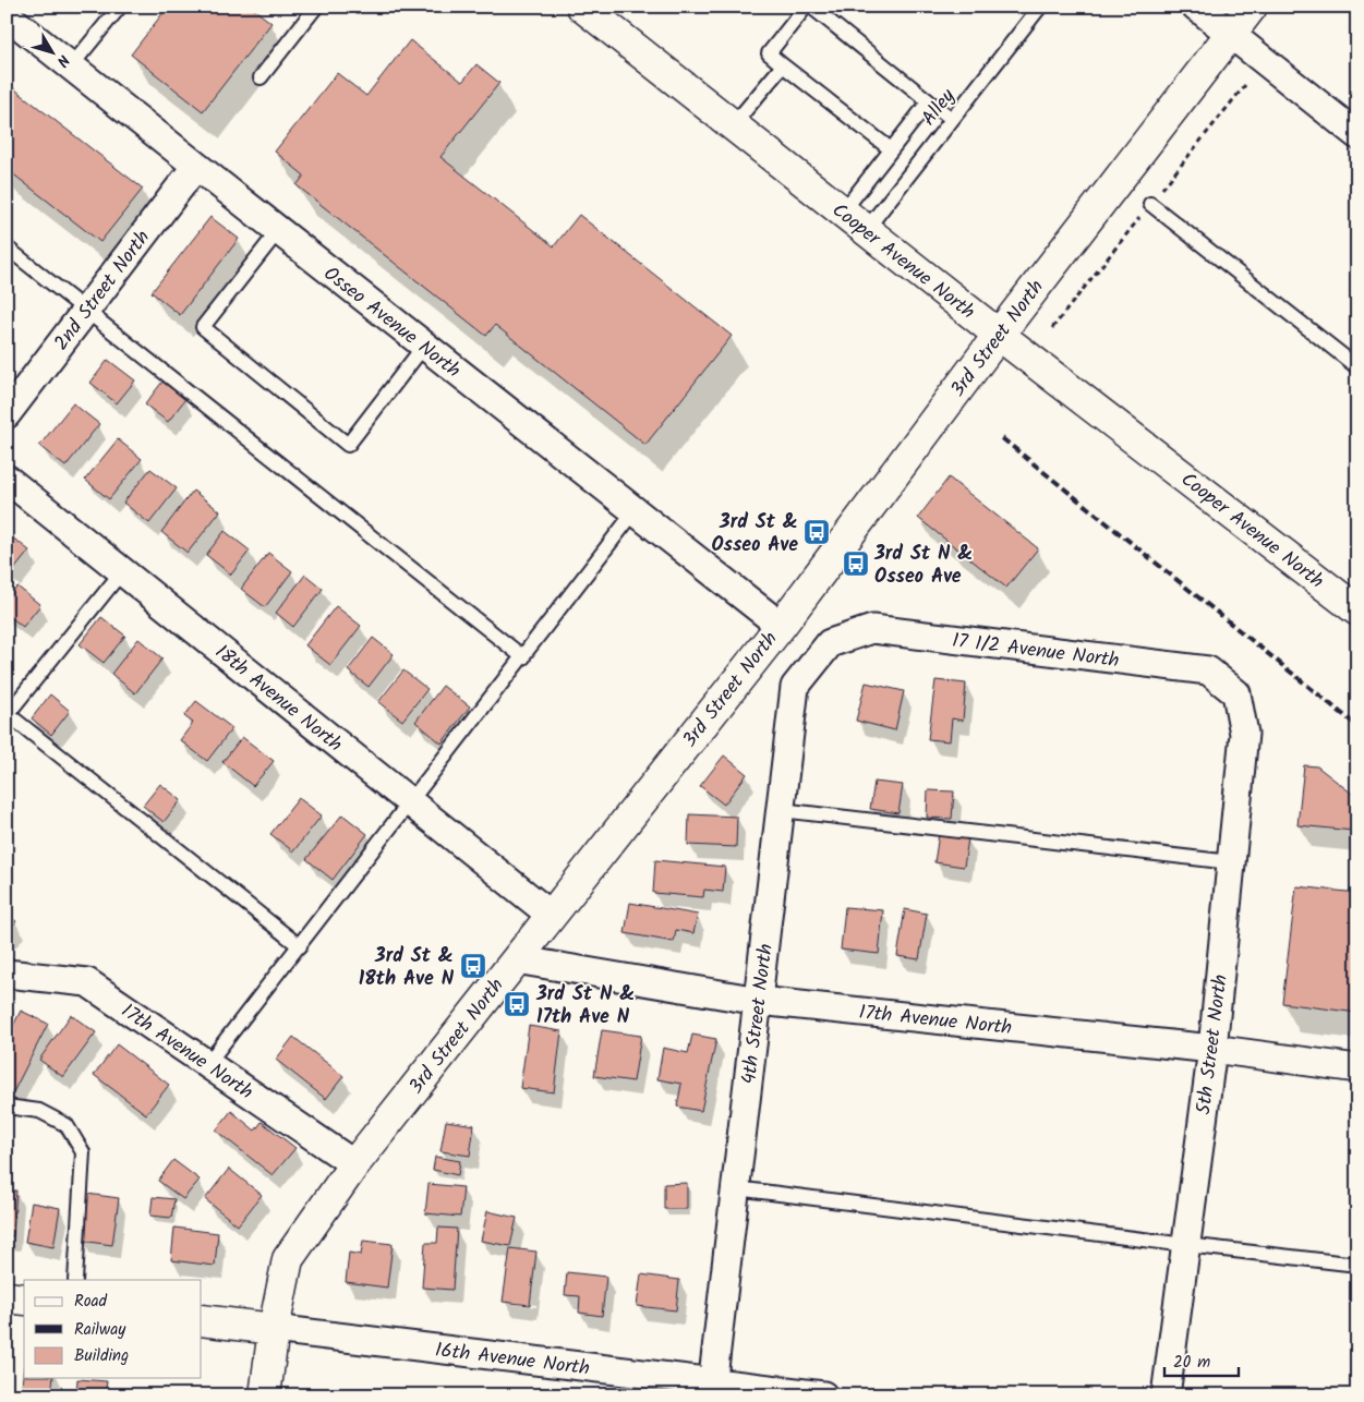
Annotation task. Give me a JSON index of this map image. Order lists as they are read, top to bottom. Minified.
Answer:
{"streets":{"street":["Cooper Avenue North","2nd Street North","Osseo Avenue North","3rd Street North","17 1/2 Avenue North","18th Avenue North","4th Street North","17th Avenue North","5th Street North","16th Avenue North"],"lane":["Alley"]},"crossings":[["Alley","Cooper Avenue North"],["Cooper Avenue North","3rd Street North"],["2nd Street North","Osseo Avenue North"],["Osseo Avenue North","3rd Street North"],["3rd Street North","18th Avenue North"],["3rd Street North","17th Avenue North"],["3rd Street North","16th Avenue North"],["17 1/2 Avenue North","4th Street North"],["17 1/2 Avenue North","5th Street North"],["4th Street North","17th Avenue North"],["4th Street North","16th Avenue North"],["17th Avenue North","5th Street North"]],"places":{"bus stop":["3rd St & Osseo Ave","3rd St N & Osseo Ave","3rd St & 18th Ave N","3rd St N & 17th Ave N"]},"legend":["Road","Railway","Building"],"scale_bar":"20 m","north":"bottom right"}
